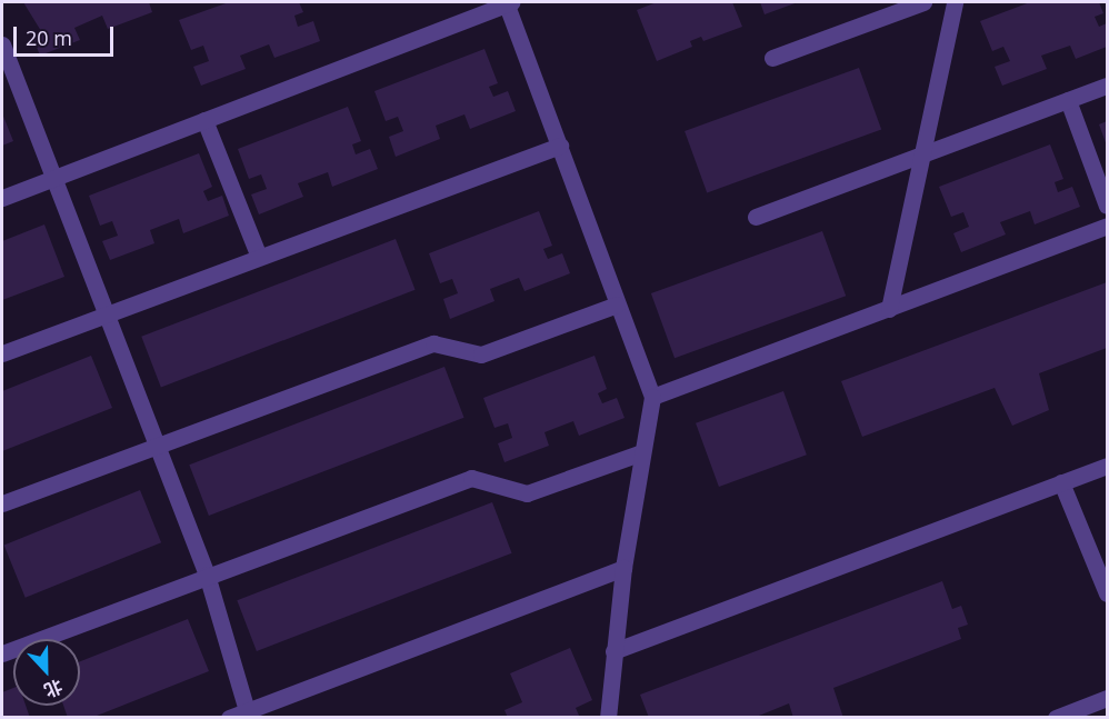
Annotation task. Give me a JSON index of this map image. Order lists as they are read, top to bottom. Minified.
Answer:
{"scale_bar":"20 m","north":"bottom"}
